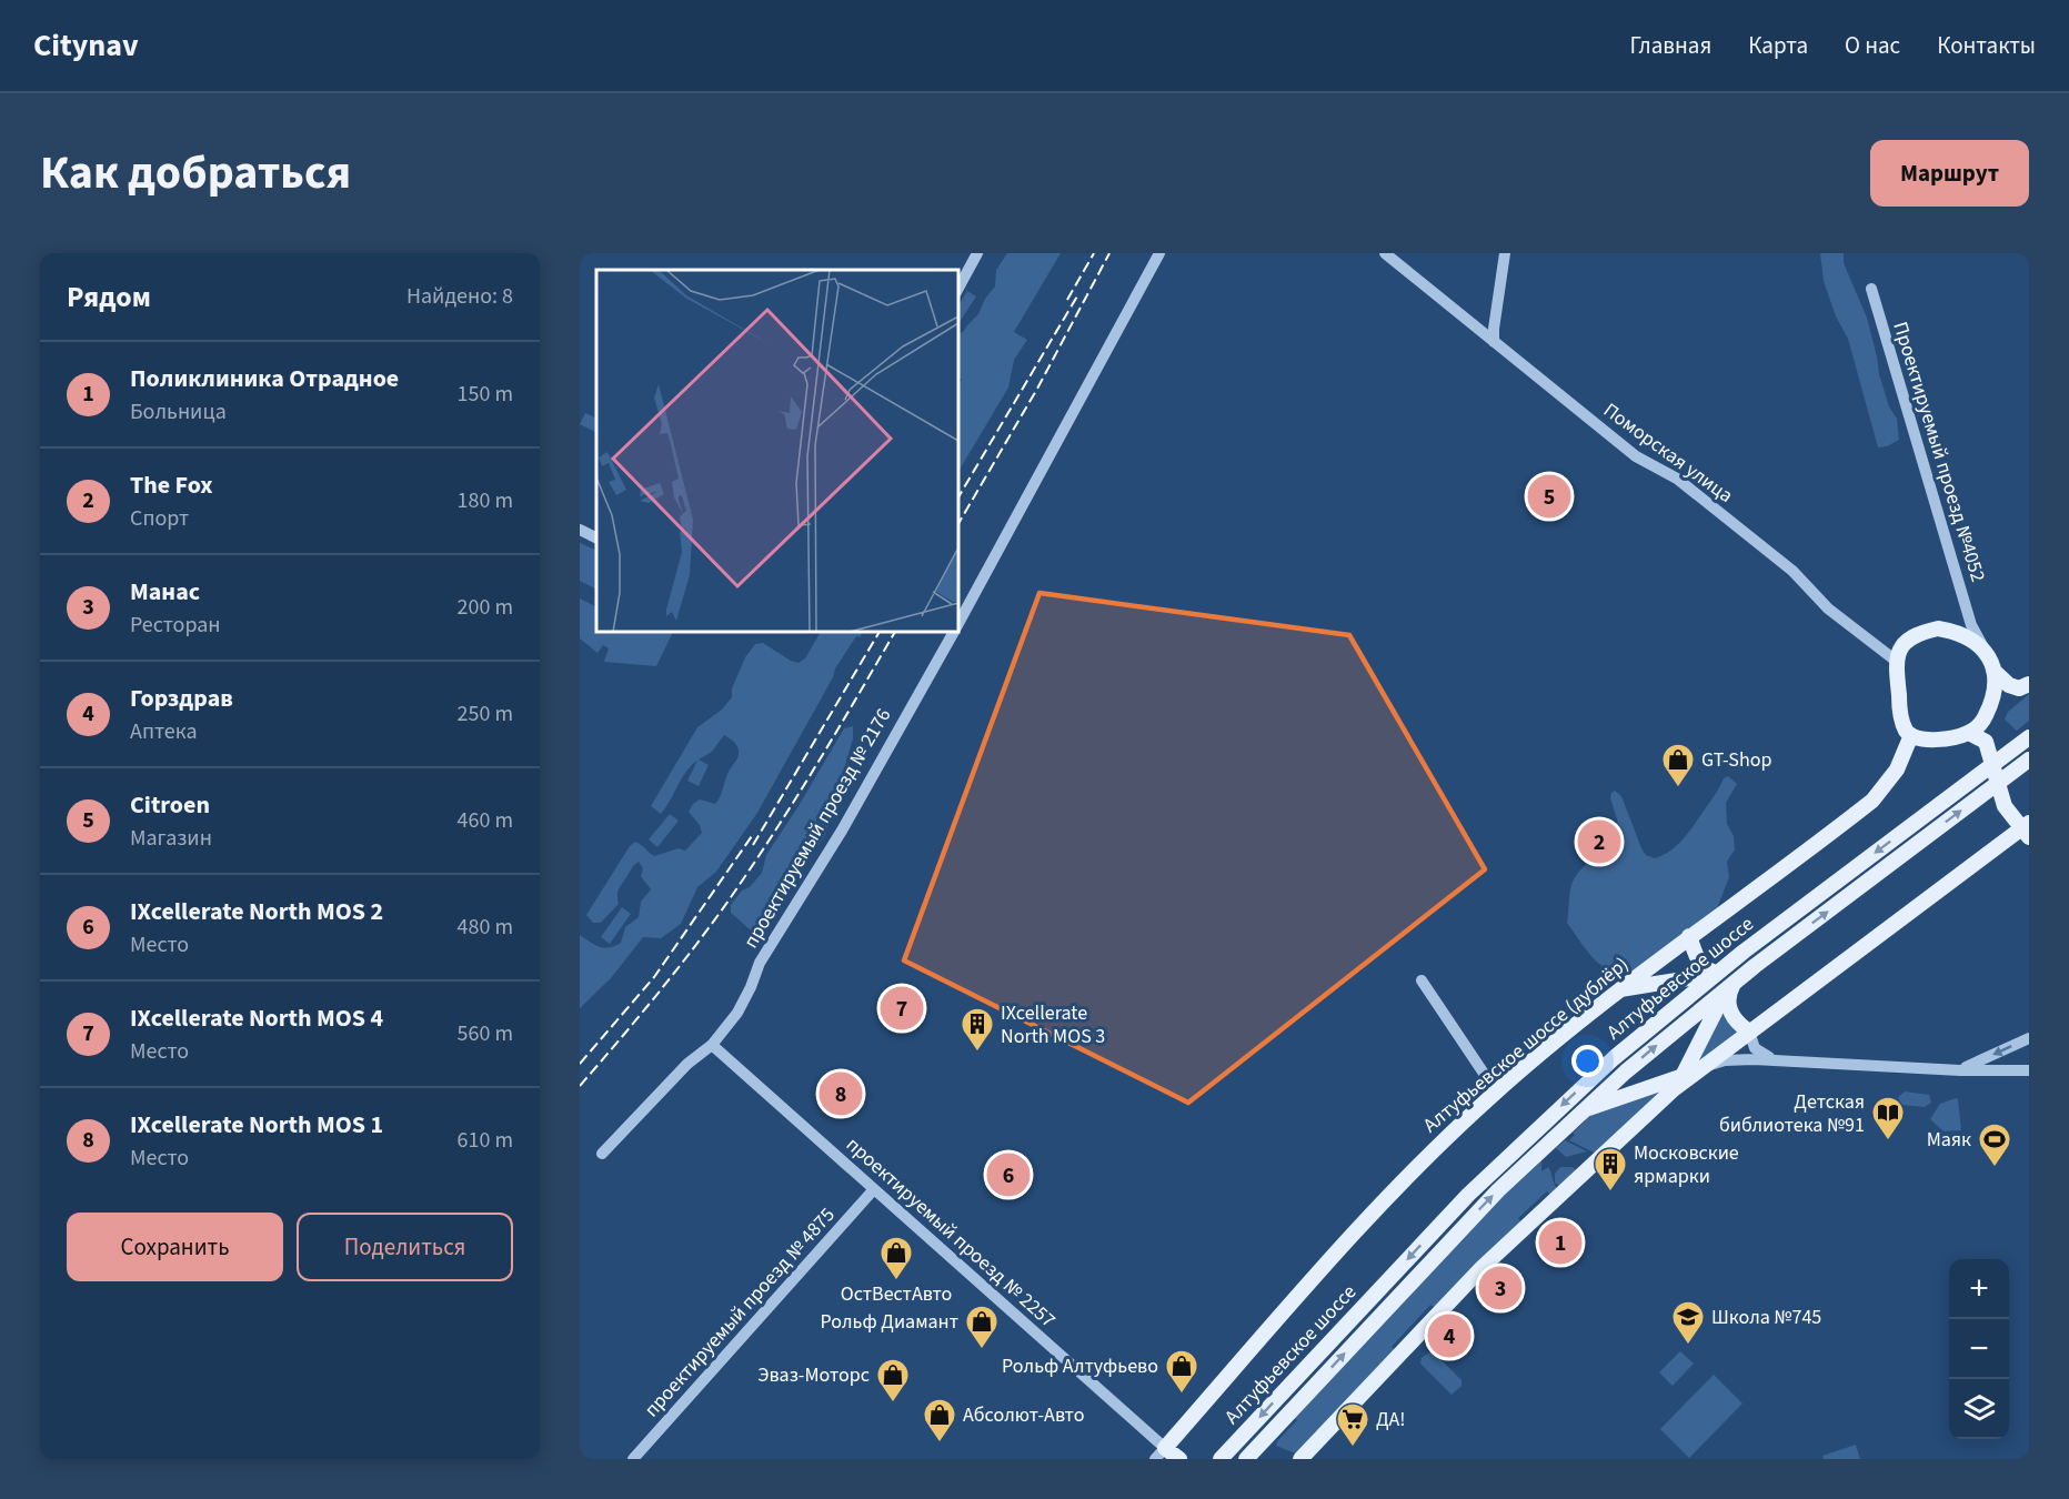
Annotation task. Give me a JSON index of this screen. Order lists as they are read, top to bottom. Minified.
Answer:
{"streets":{"main road":["Алтуфьевское шоссе","Алтуфьевское шоссе (дублёр)"],"street":["Проектируемый проезд №4052","Поморская улица","проектируемый проезд № 2176","проектируемый проезд № 2257","проектируемый проезд № 4875"]},"crossings":[["Проектируемый проезд №4052","Поморская улица"],["Проектируемый проезд №4052","Алтуфьевское шоссе (дублёр)"],["Поморская улица","Алтуфьевское шоссе (дублёр)"],["проектируемый проезд № 2176","проектируемый проезд № 2257"],["Алтуфьевское шоссе (дублёр)","проектируемый проезд № 2257"],["проектируемый проезд № 2257","проектируемый проезд № 4875"]],"places":{"shop":["GT-Shop","ОстВестАвто","Рольф Диамант","Рольф Алтуфьево","Эваз-Моторс","Абсолют-Авто"],"building":["IXcellerate North MOS 3","Московские ярмарки"],"library":["Детская библиотека №91"],"sports":["Маяк"],"school or university":["Школа №745"],"supermarket":["ДА!"]},"page":{"header":"Citynav","nav":["Главная","Карта","О нас","Контакты"],"title":"Как добраться","buttons":["Маршрут",["Сохранить","Поделиться"]],"heading":["Рядом","Найдено: 8"],"list":[{"mark":"1","name":"Поликлиника Отрадное","note":"Больница","value":"150 m"},{"mark":"2","name":"The Fox","note":"Спорт","value":"180 m"},{"mark":"3","name":"Манас","note":"Ресторан","value":"200 m"},{"mark":"4","name":"Горздрав","note":"Аптека","value":"250 m"},{"mark":"5","name":"Citroen","note":"Магазин","value":"460 m"},{"mark":"6","name":"IXcellerate North MOS 2","note":"Место","value":"480 m"},{"mark":"7","name":"IXcellerate North MOS 4","note":"Место","value":"560 m"},{"mark":"8","name":"IXcellerate North MOS 1","note":"Место","value":"610 m"}],"pins":["5","2","7","8","6","1","3","4"],"map_buttons":["+","−"]}}
